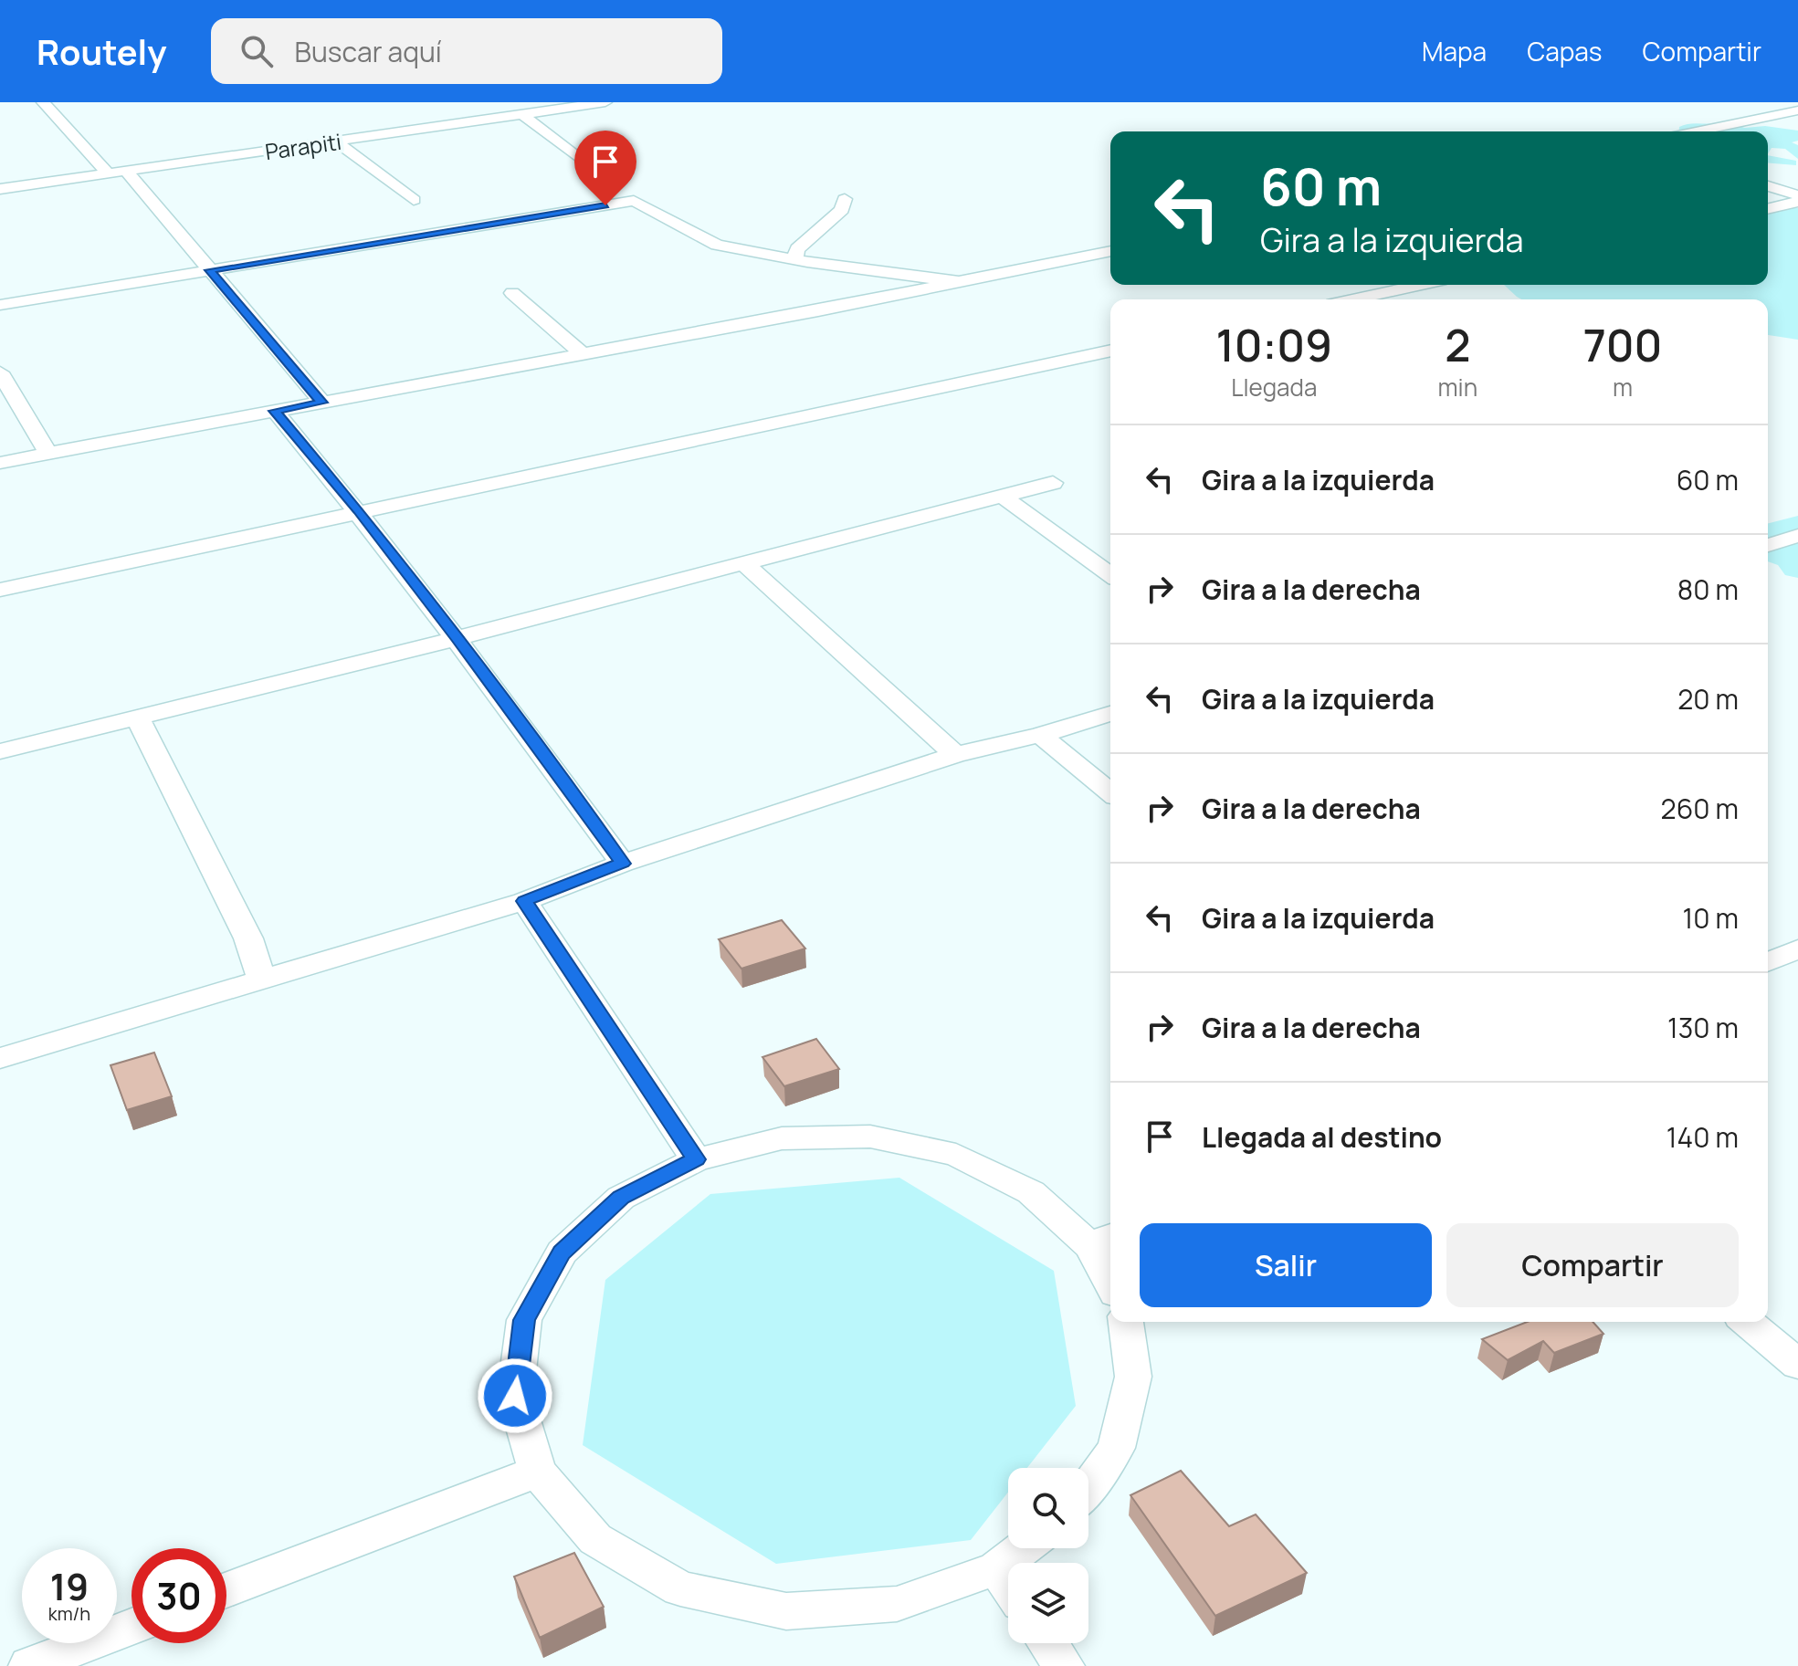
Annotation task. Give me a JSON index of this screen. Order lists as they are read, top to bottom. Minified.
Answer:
{"streets":{"street":["Parapiti"]},"page":{"header":"Routely","search":"Buscar aquí","nav":["Mapa","Capas","Compartir"],"turn":["60 m","Gira a la izquierda"],"eta":["10:09","Llegada","2","min","700","m"],"list":[{"name":"Gira a la izquierda","value":"60 m"},{"name":"Gira a la derecha","value":"80 m"},{"name":"Gira a la izquierda","value":"20 m"},{"name":"Gira a la derecha","value":"260 m"},{"name":"Gira a la izquierda","value":"10 m"},{"name":"Gira a la derecha","value":"130 m"},{"name":"Llegada al destino","value":"140 m"}],"buttons":["Salir","Compartir"],"speed":"19 km/h","limit":"30"}}
